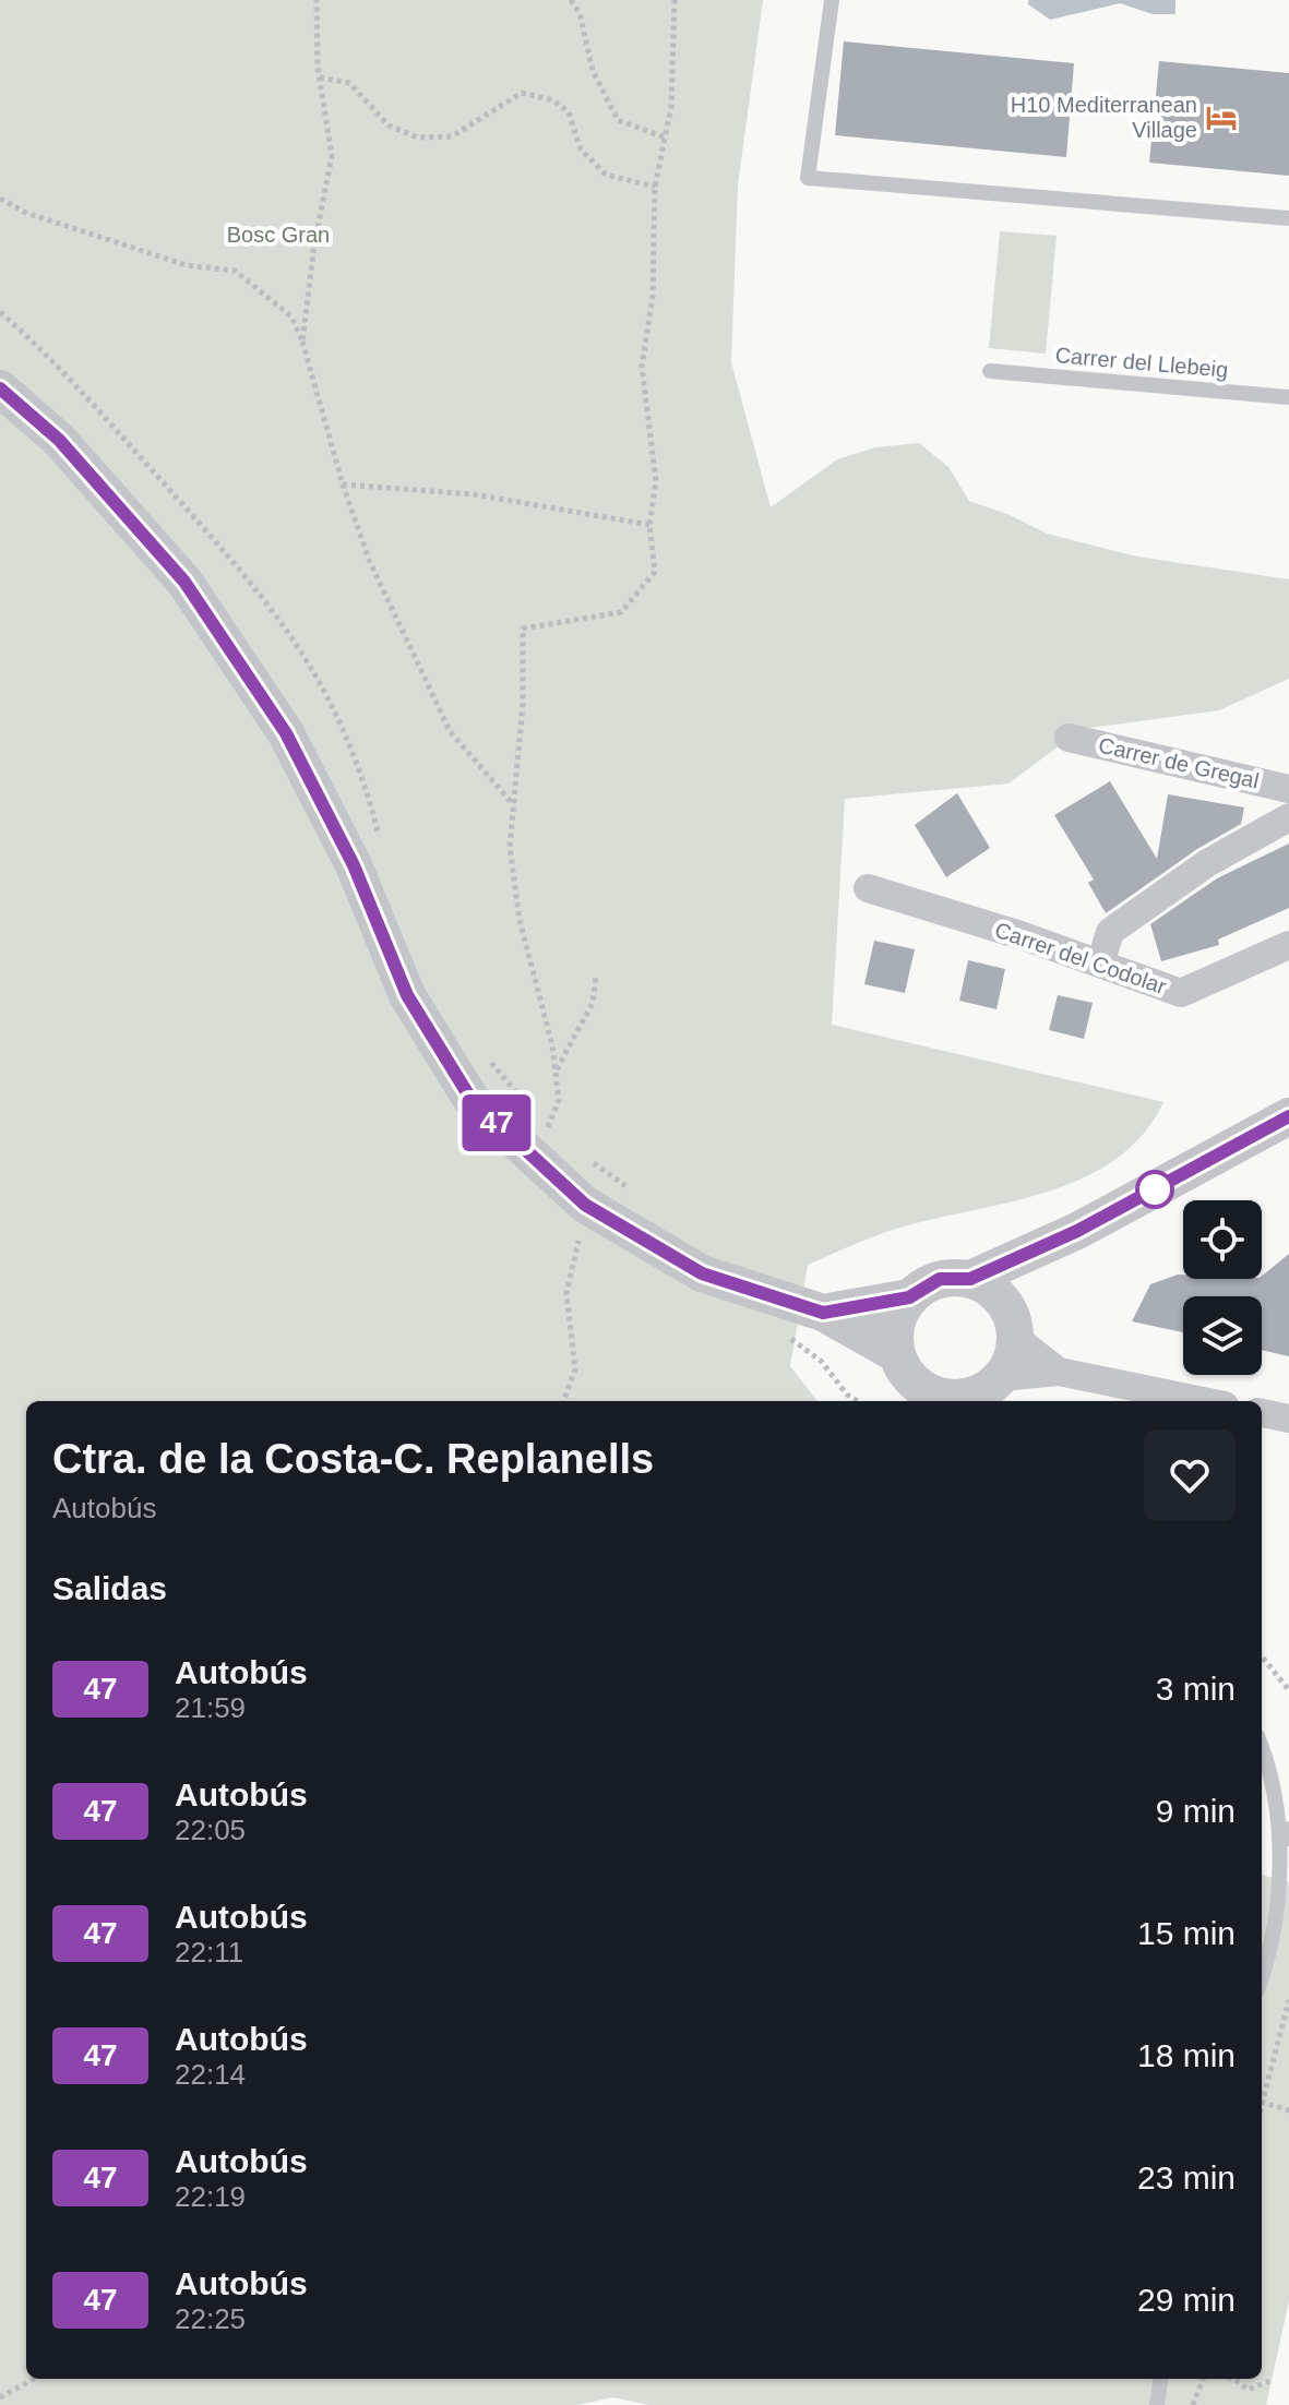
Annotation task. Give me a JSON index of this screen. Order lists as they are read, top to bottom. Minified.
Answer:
{"streets":{"street":["Carrer de Gregal","Carrer del Codolar"],"lane":["Carrer del Llebeig"]},"parks":["Bosc Gran"],"places":{"hotel":["H10 Mediterranean Village"]},"lines":["bus line 47"],"page":{"on_map":"47","heading":[["Ctra. de la Costa-C. Replanells","Autobús"],"Salidas"],"list":[{"mark":"47","name":"Autobús","note":"21:59","value":"3 min"},{"mark":"47","name":"Autobús","note":"22:05","value":"9 min"},{"mark":"47","name":"Autobús","note":"22:11","value":"15 min"},{"mark":"47","name":"Autobús","note":"22:14","value":"18 min"},{"mark":"47","name":"Autobús","note":"22:19","value":"23 min"},{"mark":"47","name":"Autobús","note":"22:25","value":"29 min"}]}}
